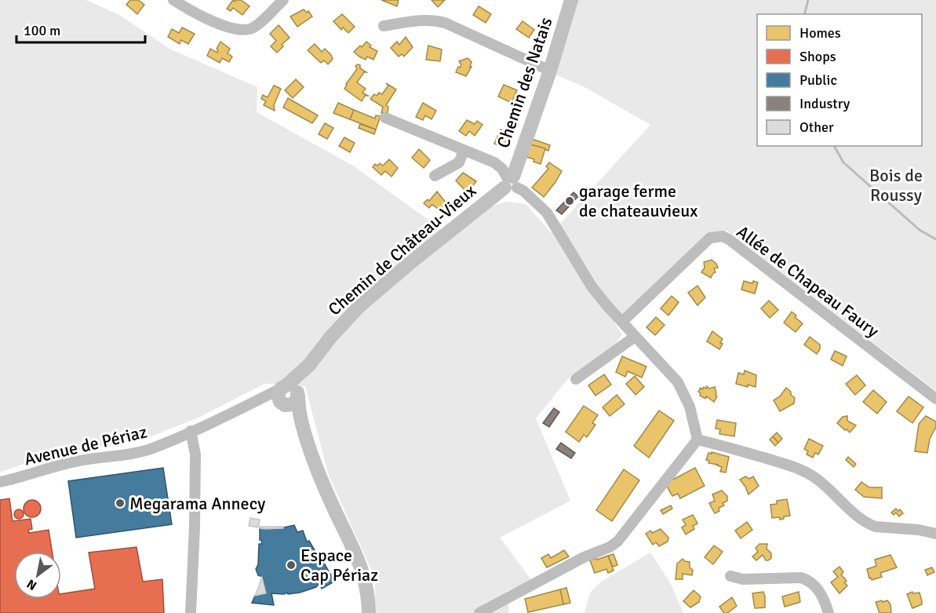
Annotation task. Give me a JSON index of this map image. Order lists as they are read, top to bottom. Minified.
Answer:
{"streets":{"street":["Chemin des Natais","Chemin de Château-Vieux","Allée de Chapeau Faury","Avenue de Périaz"]},"crossings":[["Chemin des Natais","Chemin de Château-Vieux"],["Chemin de Château-Vieux","Avenue de Périaz"]],"parks":["Bois de Roussy"],"places":["garage ferme de chateauvieux","Megarama Annecy","Espace Cap Périaz"],"legend":["Homes","Shops","Public","Industry","Other"],"scale_bar":"100 m","north":"bottom left"}
